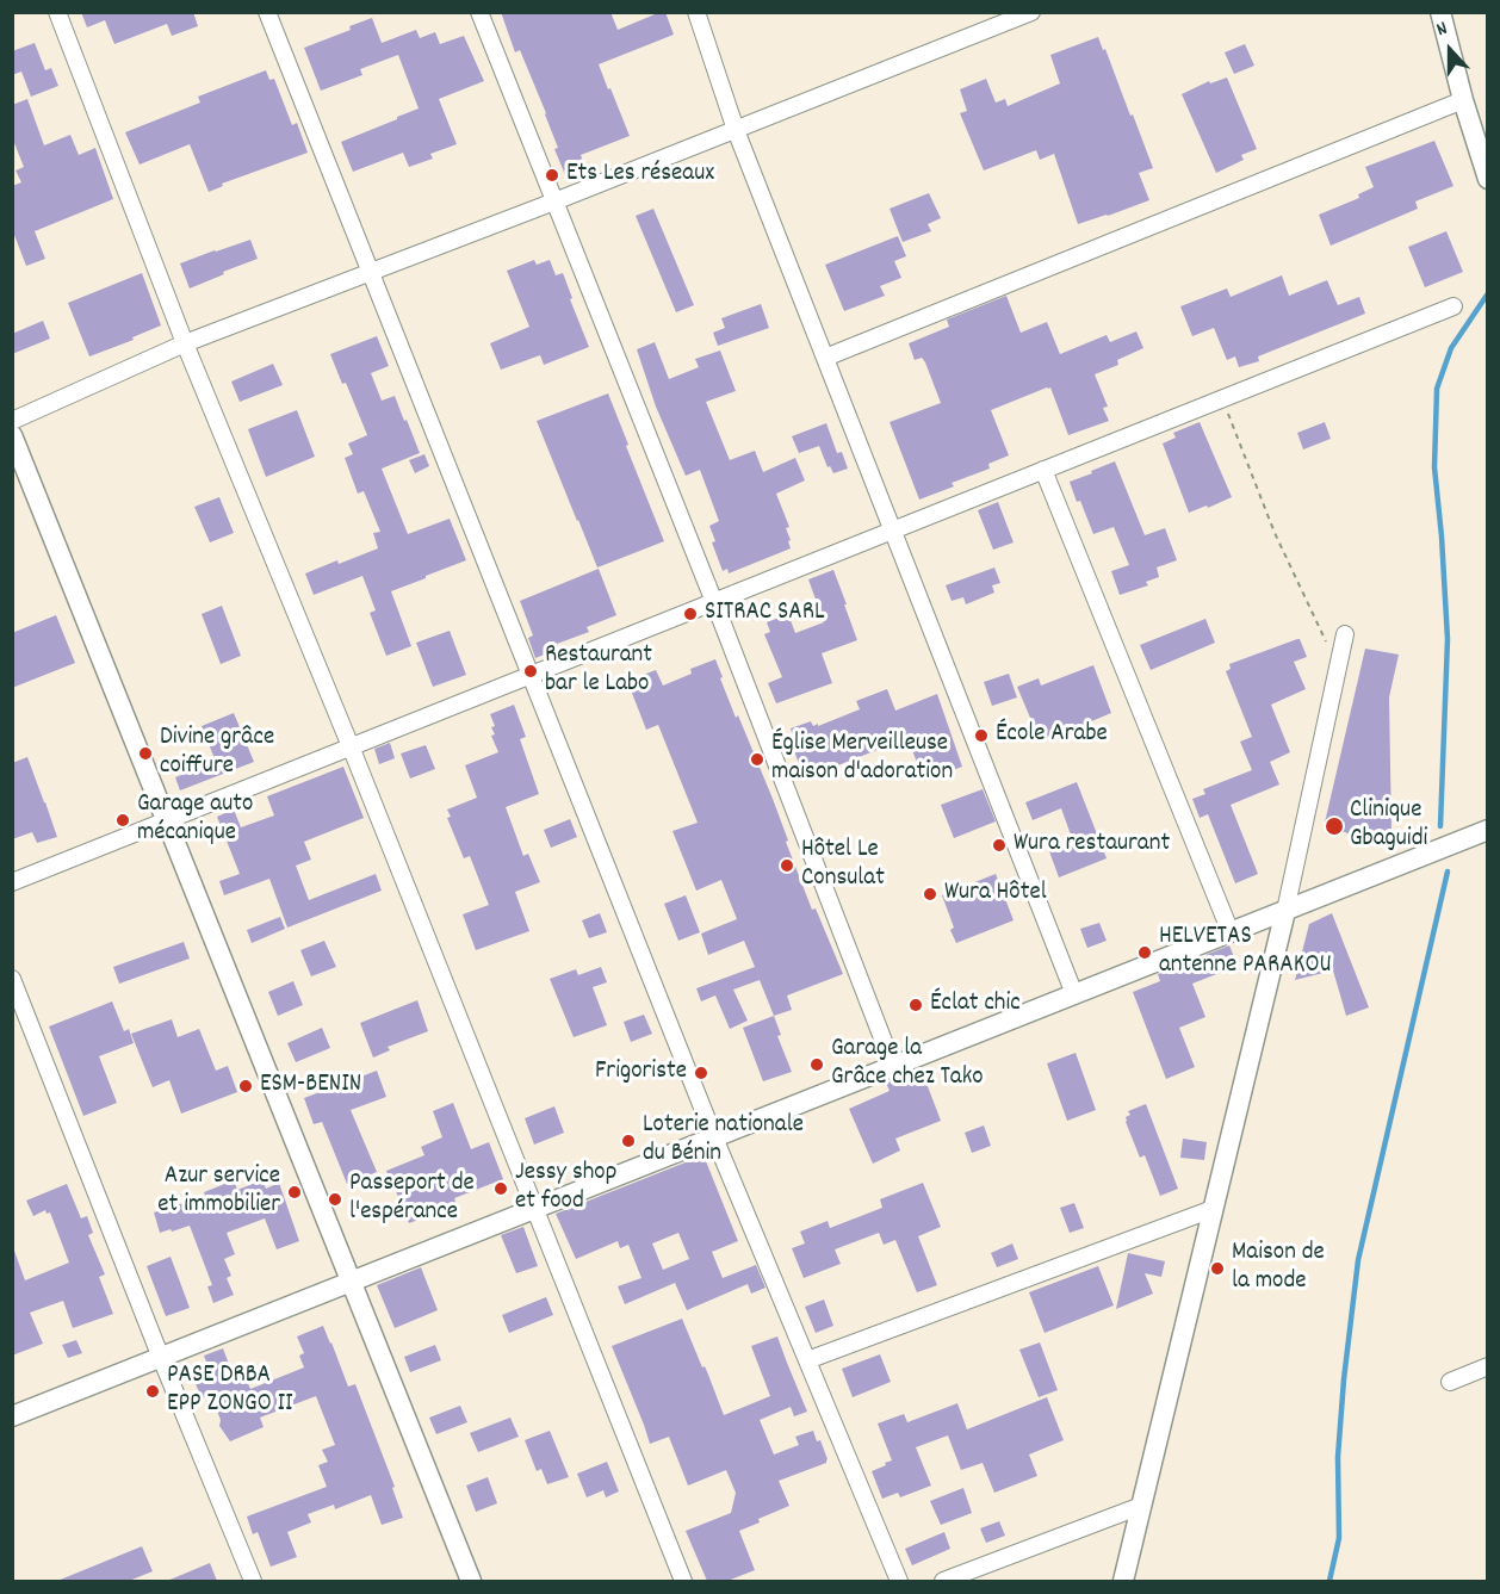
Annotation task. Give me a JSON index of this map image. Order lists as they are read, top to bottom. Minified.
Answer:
{"places":["Ets Les réseaux","SITRAC SARL","Restaurant bar le Labo","École Arabe","Divine grâce coiffure","Église Merveilleuse maison d'adoration","Garage auto mécanique","Clinique Gbaguidi","Wura restaurant","Hôtel Le Consulat","Wura Hôtel","HELVETAS antenne PARAKOU","Éclat chic","Garage la Grâce chez Tako","Frigoriste","ESM-BENIN","Loterie nationale du Bénin","Jessy shop et food","Azur service et immobilier","Passeport de l'espérance","Maison de la mode","PASE DRBA EPP ZONGO II"],"north":"top"}
